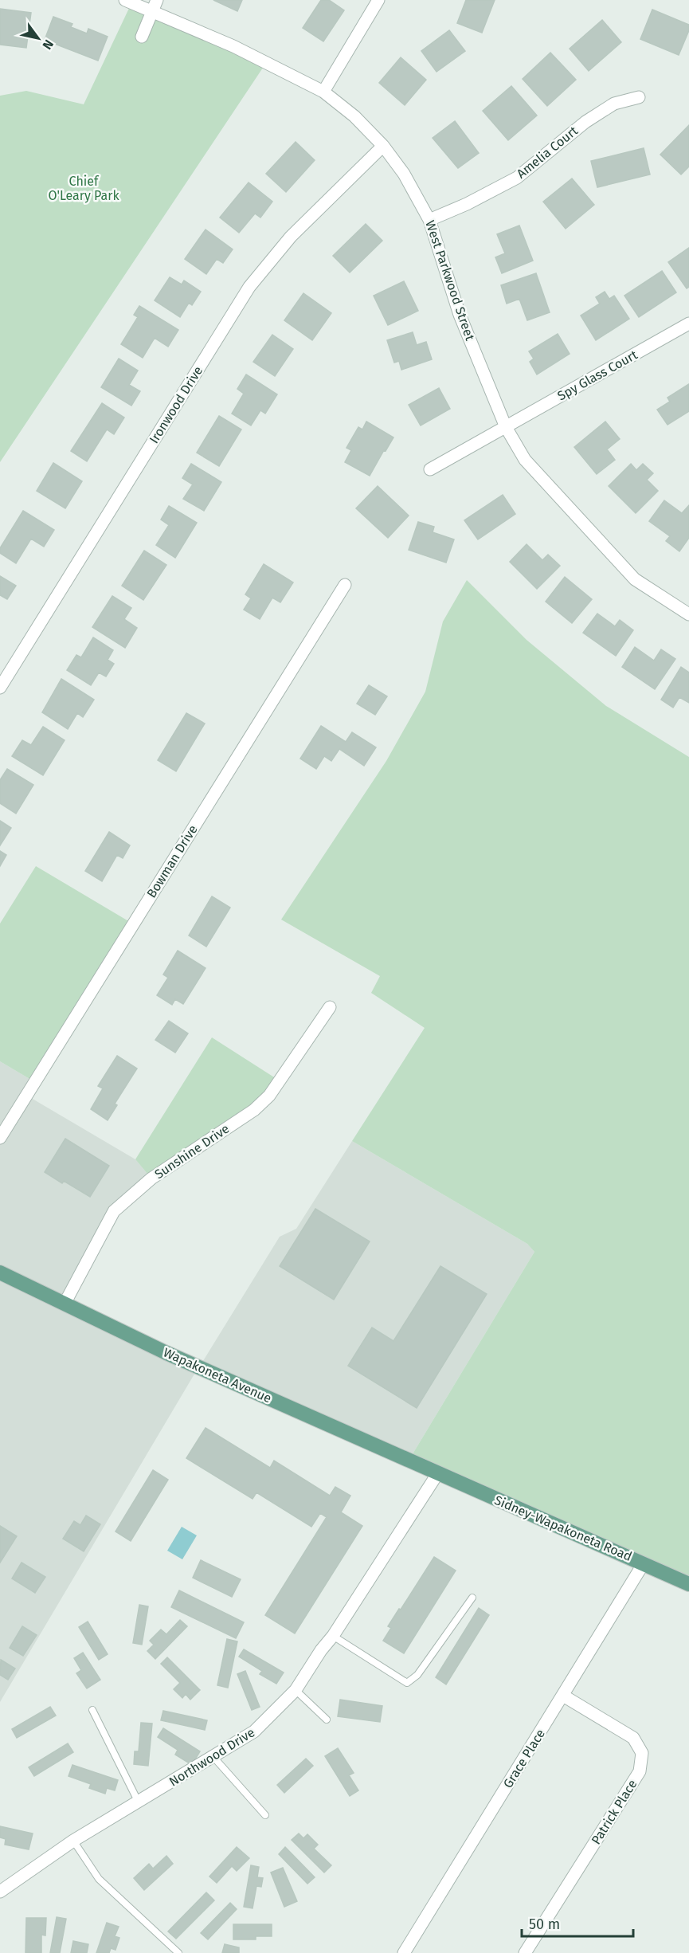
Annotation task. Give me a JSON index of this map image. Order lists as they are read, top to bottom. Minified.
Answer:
{"streets":{"main road":["Wapakoneta Avenue","Sidney-Wapakoneta Road"],"street":["Amelia Court","West Parkwood Street","Spy Glass Court","Ironwood Drive","Bowman Drive","Sunshine Drive","Northwood Drive","Grace Place","Patrick Place"]},"crossings":[["Amelia Court","West Parkwood Street"],["West Parkwood Street","Spy Glass Court"],["West Parkwood Street","Ironwood Drive"],["Sunshine Drive","Wapakoneta Avenue"],["Wapakoneta Avenue","Sidney-Wapakoneta Road"],["Wapakoneta Avenue","Northwood Drive"],["Sidney-Wapakoneta Road","Northwood Drive"],["Sidney-Wapakoneta Road","Grace Place"],["Grace Place","Patrick Place"]],"parks":["Chief O'Leary Park"],"scale_bar":"50 m","north":"bottom right"}
